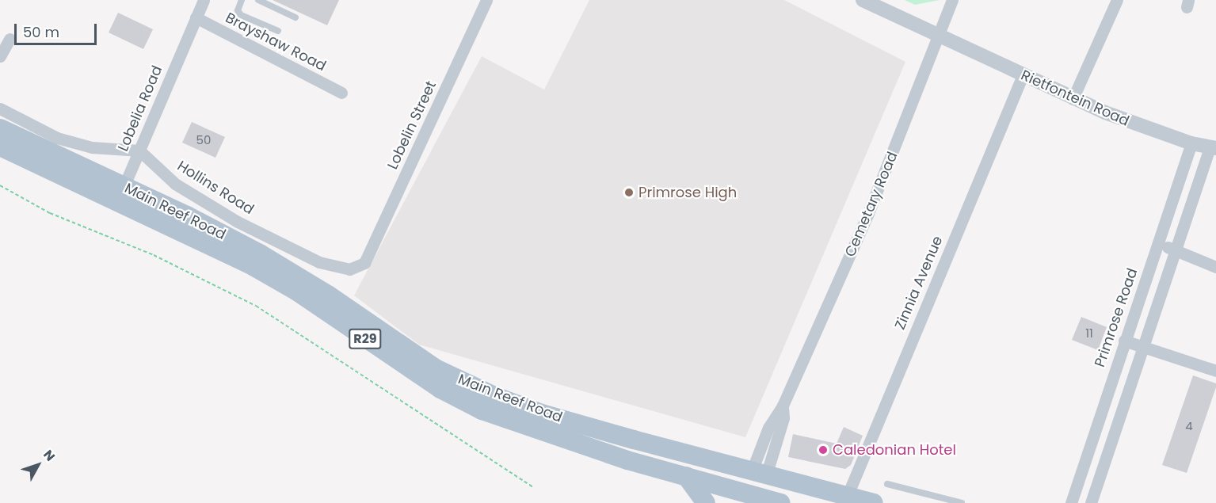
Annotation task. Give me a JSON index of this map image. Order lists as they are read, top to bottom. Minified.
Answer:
{"streets":{"main road":["Main Reef Road","R29"],"street":["Brayshaw Road","Rietfontein Road","Lobelia Road","Lobelin Street","Hollins Road","Cemetary Road","Zinnia Avenue","Primrose Road"]},"crossings":[["Brayshaw Road","Lobelia Road"],["Rietfontein Road","Cemetary Road"],["Rietfontein Road","Zinnia Avenue"],["Rietfontein Road","Primrose Road"],["Lobelia Road","Hollins Road"],["Lobelia Road","Main Reef Road"],["Lobelin Street","Hollins Road"],["Cemetary Road","Main Reef Road"],["Main Reef Road","Zinnia Avenue"]],"places":["Primrose High","Caledonian Hotel"],"house_numbers":["50","11","4"],"scale_bar":"50 m","north":"top right"}
